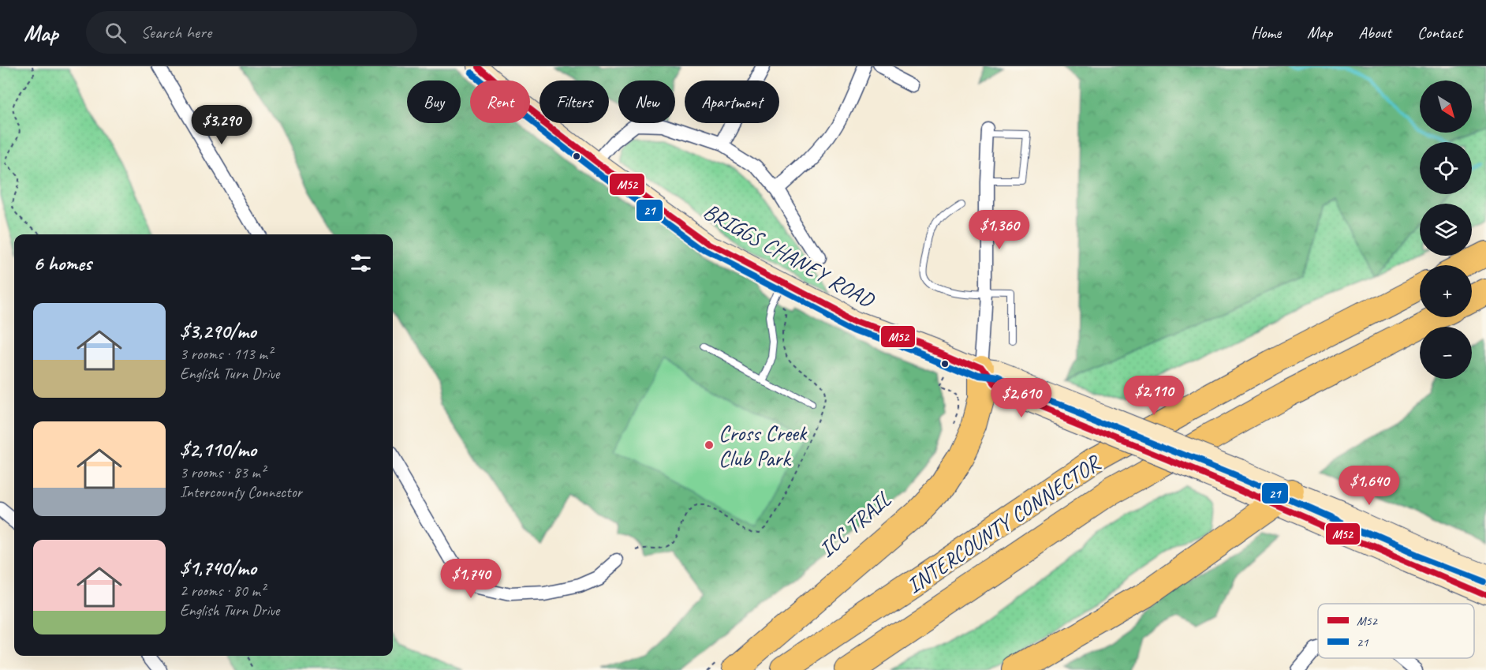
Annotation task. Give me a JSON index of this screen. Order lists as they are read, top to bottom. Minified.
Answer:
{"streets":{"highway":["INTERCOUNTY CONNECTOR"],"main road":["BRIGGS CHANEY ROAD"]},"places":["Cross Creek Club Park"],"lines":["transit line M52","transit line 21"],"legend":["M52","21"],"north":"bottom right","page":{"header":"Map","search":"Search here","nav":["Home","Map","About","Contact"],"map_buttons":["+","−"],"chip":["Buy","Rent","Filters","New","Apartment"],"price":["$3,290","$1,360","$2,110","$2,610","$1,640","$1,740"],"heading":"6 homes","list":[{"name":"$3,290/mo","note":"3 rooms · 113 m² · English Turn Drive"},{"name":"$2,110/mo","note":"3 rooms · 83 m² · Intercounty Connector"},{"name":"$1,740/mo","note":"2 rooms · 80 m² · English Turn Drive"}]}}
